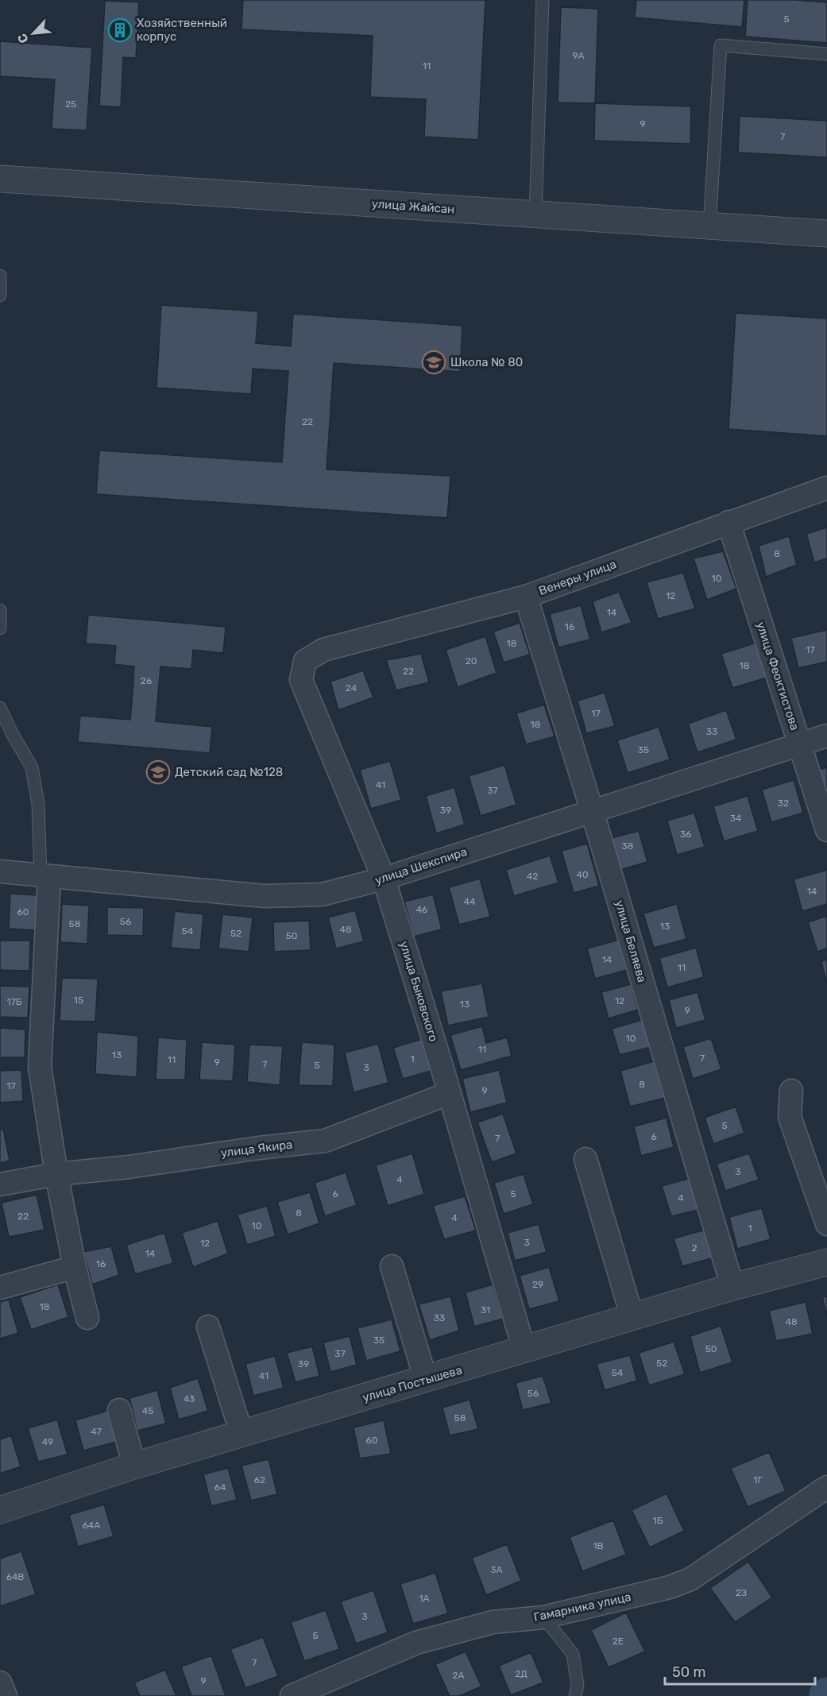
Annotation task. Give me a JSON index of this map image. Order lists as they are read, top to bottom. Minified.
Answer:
{"streets":{"street":["улица Жайсан","Венеры улица","улица Феоктистова","улица Шекспира","улица Беляева","улица Быковского","улица Якира","улица Постышева","Гамарника улица"]},"crossings":[["Венеры улица","улица Феоктистова"],["Венеры улица","улица Беляева"],["Венеры улица","улица Быковского"],["улица Феоктистова","улица Шекспира"],["улица Шекспира","улица Беляева"],["улица Шекспира","улица Быковского"],["улица Беляева","улица Постышева"],["улица Быковского","улица Якира"],["улица Быковского","улица Постышева"]],"places":{"building":["Хозяйственный корпус"],"school or university":["Школа № 80","Детский сад №128"]},"house_numbers":["5","9А","11","25","9","7","22","8","10","12","14","16","18","17","20","18","22","26","24","17","18","33","35","41","37","32","39","34","36","38","40","42","14","44","46","60","56","58","13","48","54","52","50","14","11","15","12","17Б","13","9","10","11","13","7","1","11","9","7","5","3","8","17","9","5","6","7","3","4","6","5","4","8","22","4","10","1","3","12","2","14","16","29","18","31","33","48","35","50","37","52","39","54","41","56","43","45","58","47","60","49","62","1Г","64","1Б","64А","1В","3А","64В","2З","1А","3","5","2Е","7","2Д","2А","9"],"scale_bar":"50 m","north":"bottom left"}
